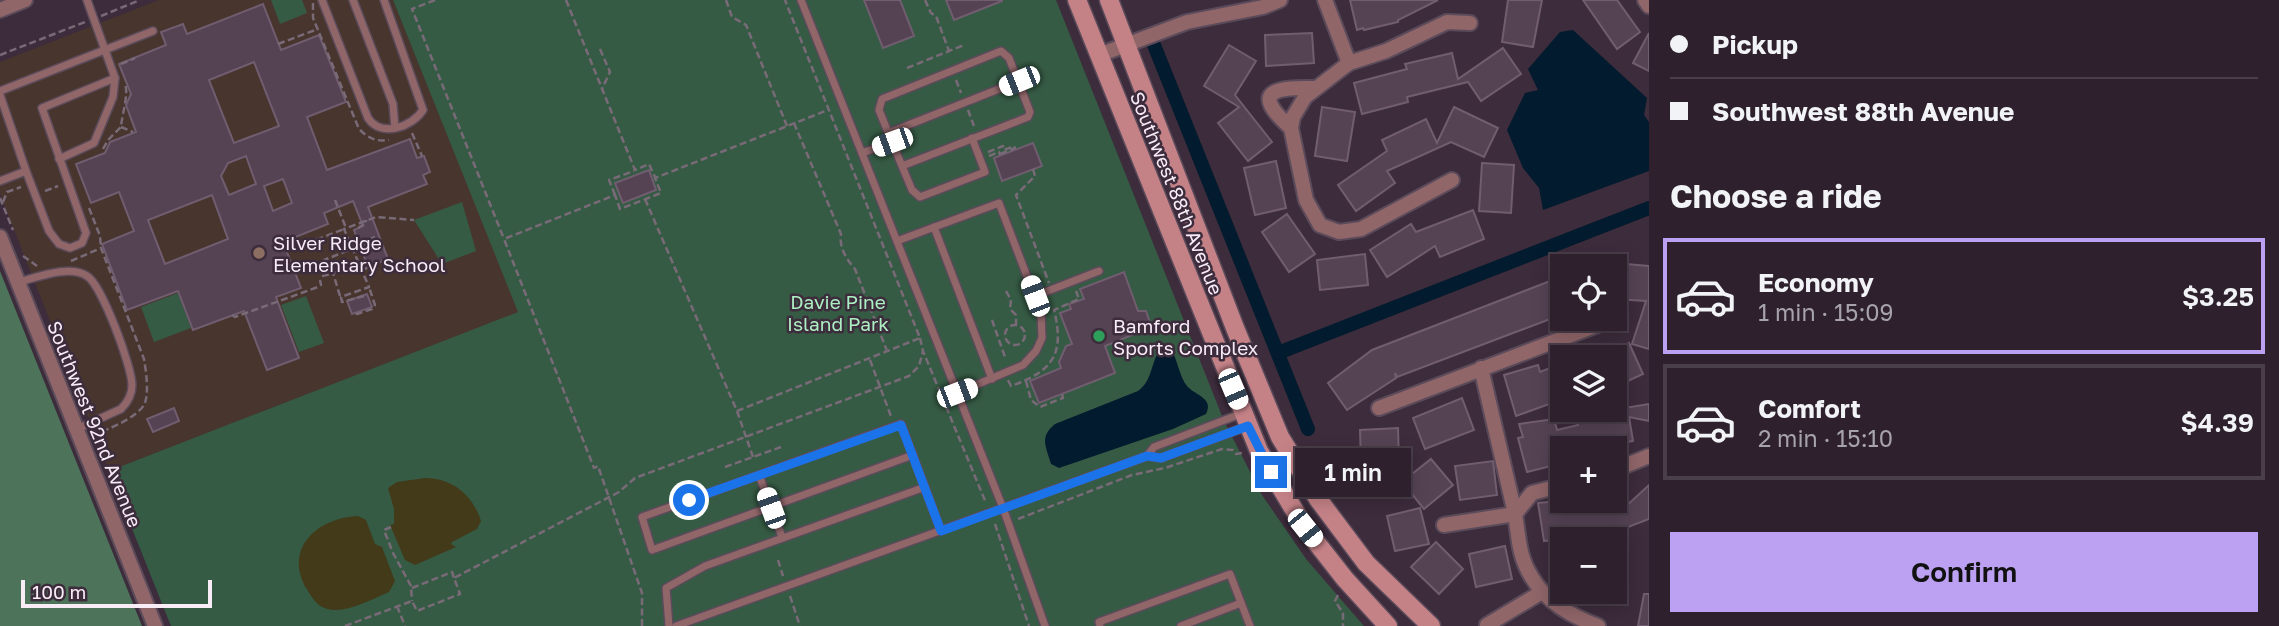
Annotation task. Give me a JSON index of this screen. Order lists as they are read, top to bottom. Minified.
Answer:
{"streets":{"main road":["Southwest 88th Avenue"],"street":["Southwest 92nd Avenue"]},"parks":["Davie Pine Island Park"],"places":["Silver Ridge Elementary School","Bamford Sports Complex"],"scale_bar":"100 m","page":{"banner":["Pickup","Southwest 88th Avenue"],"heading":"Choose a ride","list":[{"name":"Economy","note":"1 min · 15:09","value":"$3.25"},{"name":"Comfort","note":"2 min · 15:10","value":"$4.39"}],"map_buttons":["+","−"],"bubble":"1 min","buttons":"Confirm","scale":"100 m"}}
